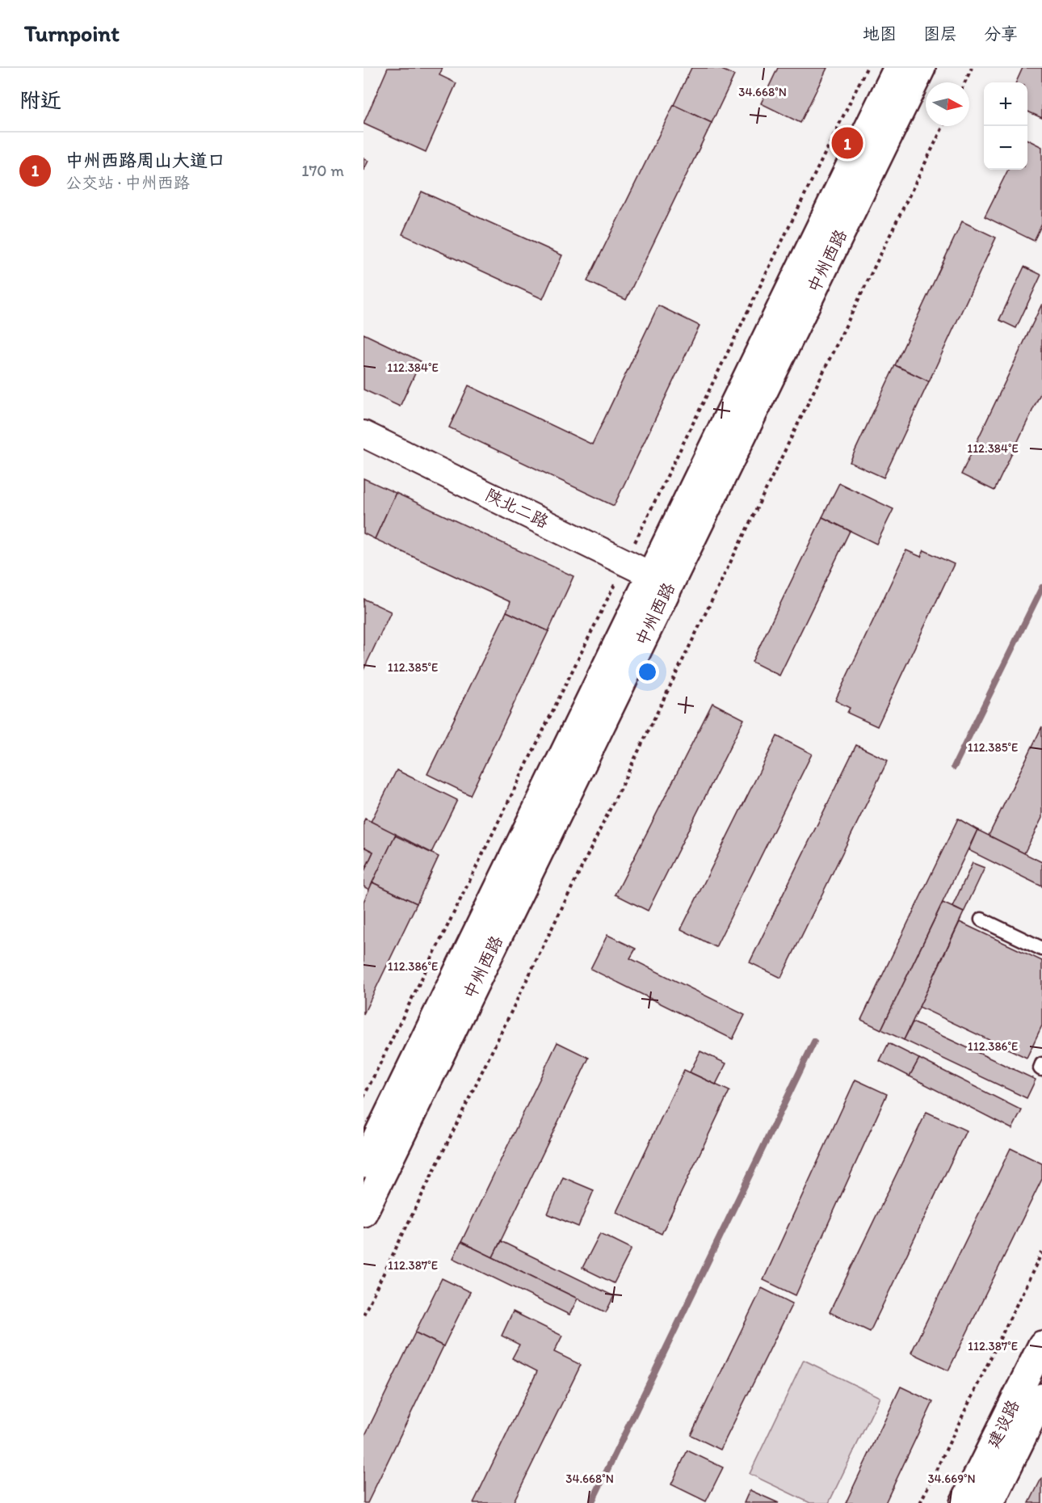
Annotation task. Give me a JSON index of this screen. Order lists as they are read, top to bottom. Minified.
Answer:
{"streets":{"main road":["中州西路","建设路"],"street":["陕北二路"]},"crossings":[["中州西路","陕北二路"]],"north":"right","page":{"header":"Turnpoint","nav":["地图","图层","分享"],"heading":"附近","map_buttons":["+","−"],"pins":"1","list":[{"mark":"1","name":"中州西路周山大道口","note":"公交站 · 中州西路","value":"170 m"}]},"coordinates":["34.668°N","112.384°E","112.385°E","112.386°E","112.387°E","34.669°N"]}
